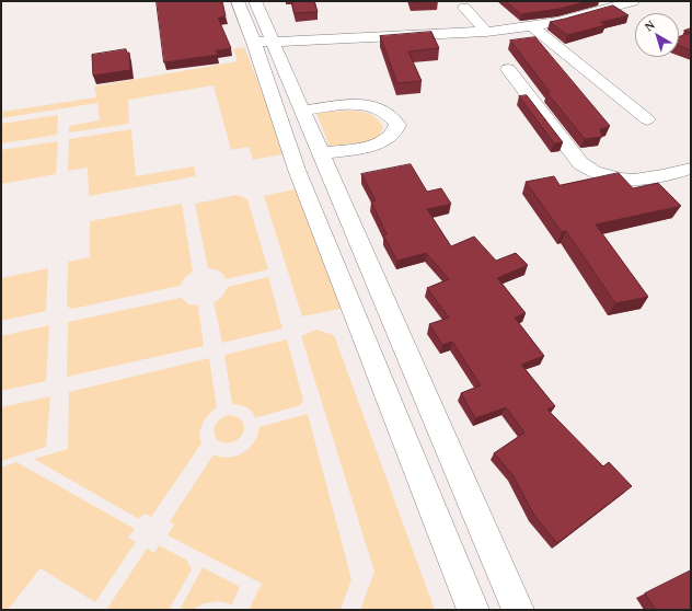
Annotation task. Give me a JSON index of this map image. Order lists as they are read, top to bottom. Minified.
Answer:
{"north":"top left"}
